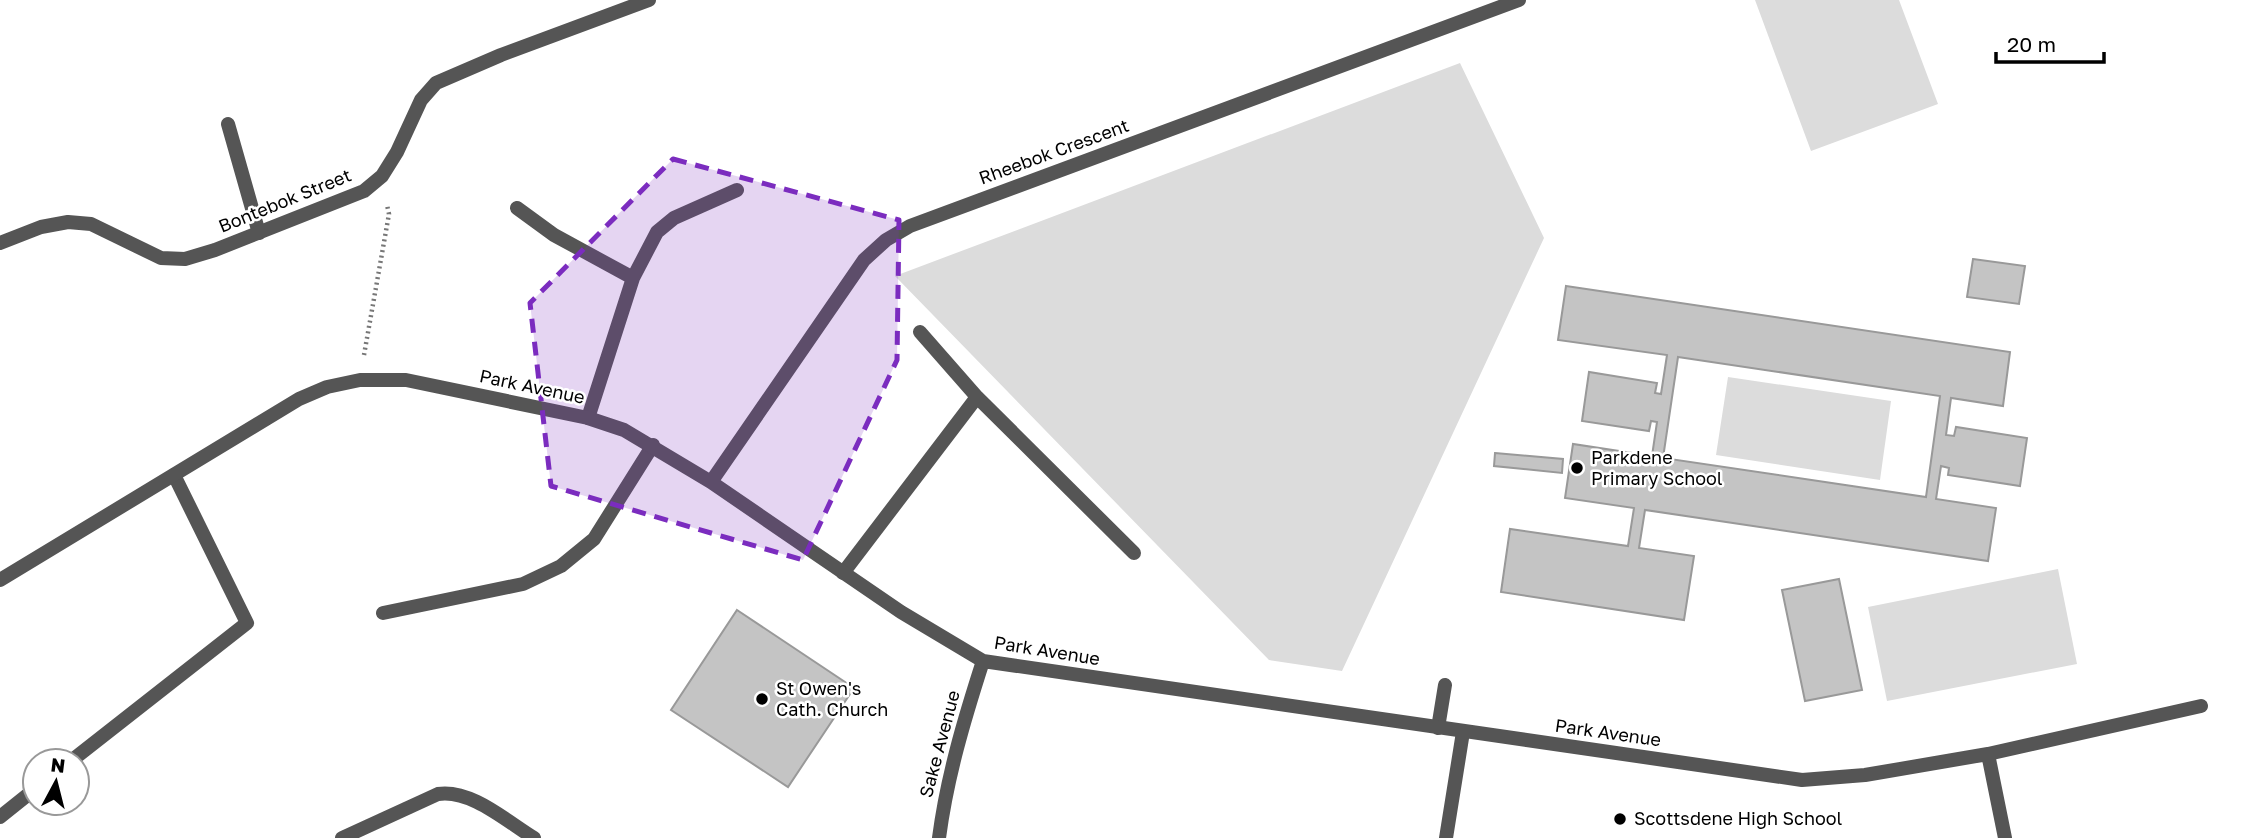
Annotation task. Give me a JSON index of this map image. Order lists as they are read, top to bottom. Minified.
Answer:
{"streets":{"street":["Rheebok Crescent","Bontebok Street","Park Avenue","Sake Avenue"]},"crossings":[["Rheebok Crescent","Park Avenue"],["Park Avenue","Sake Avenue"]],"places":["Parkdene Primary School","St Owen's Cath. Church","Scottsdene High School"],"scale_bar":"20 m","north":"top"}
